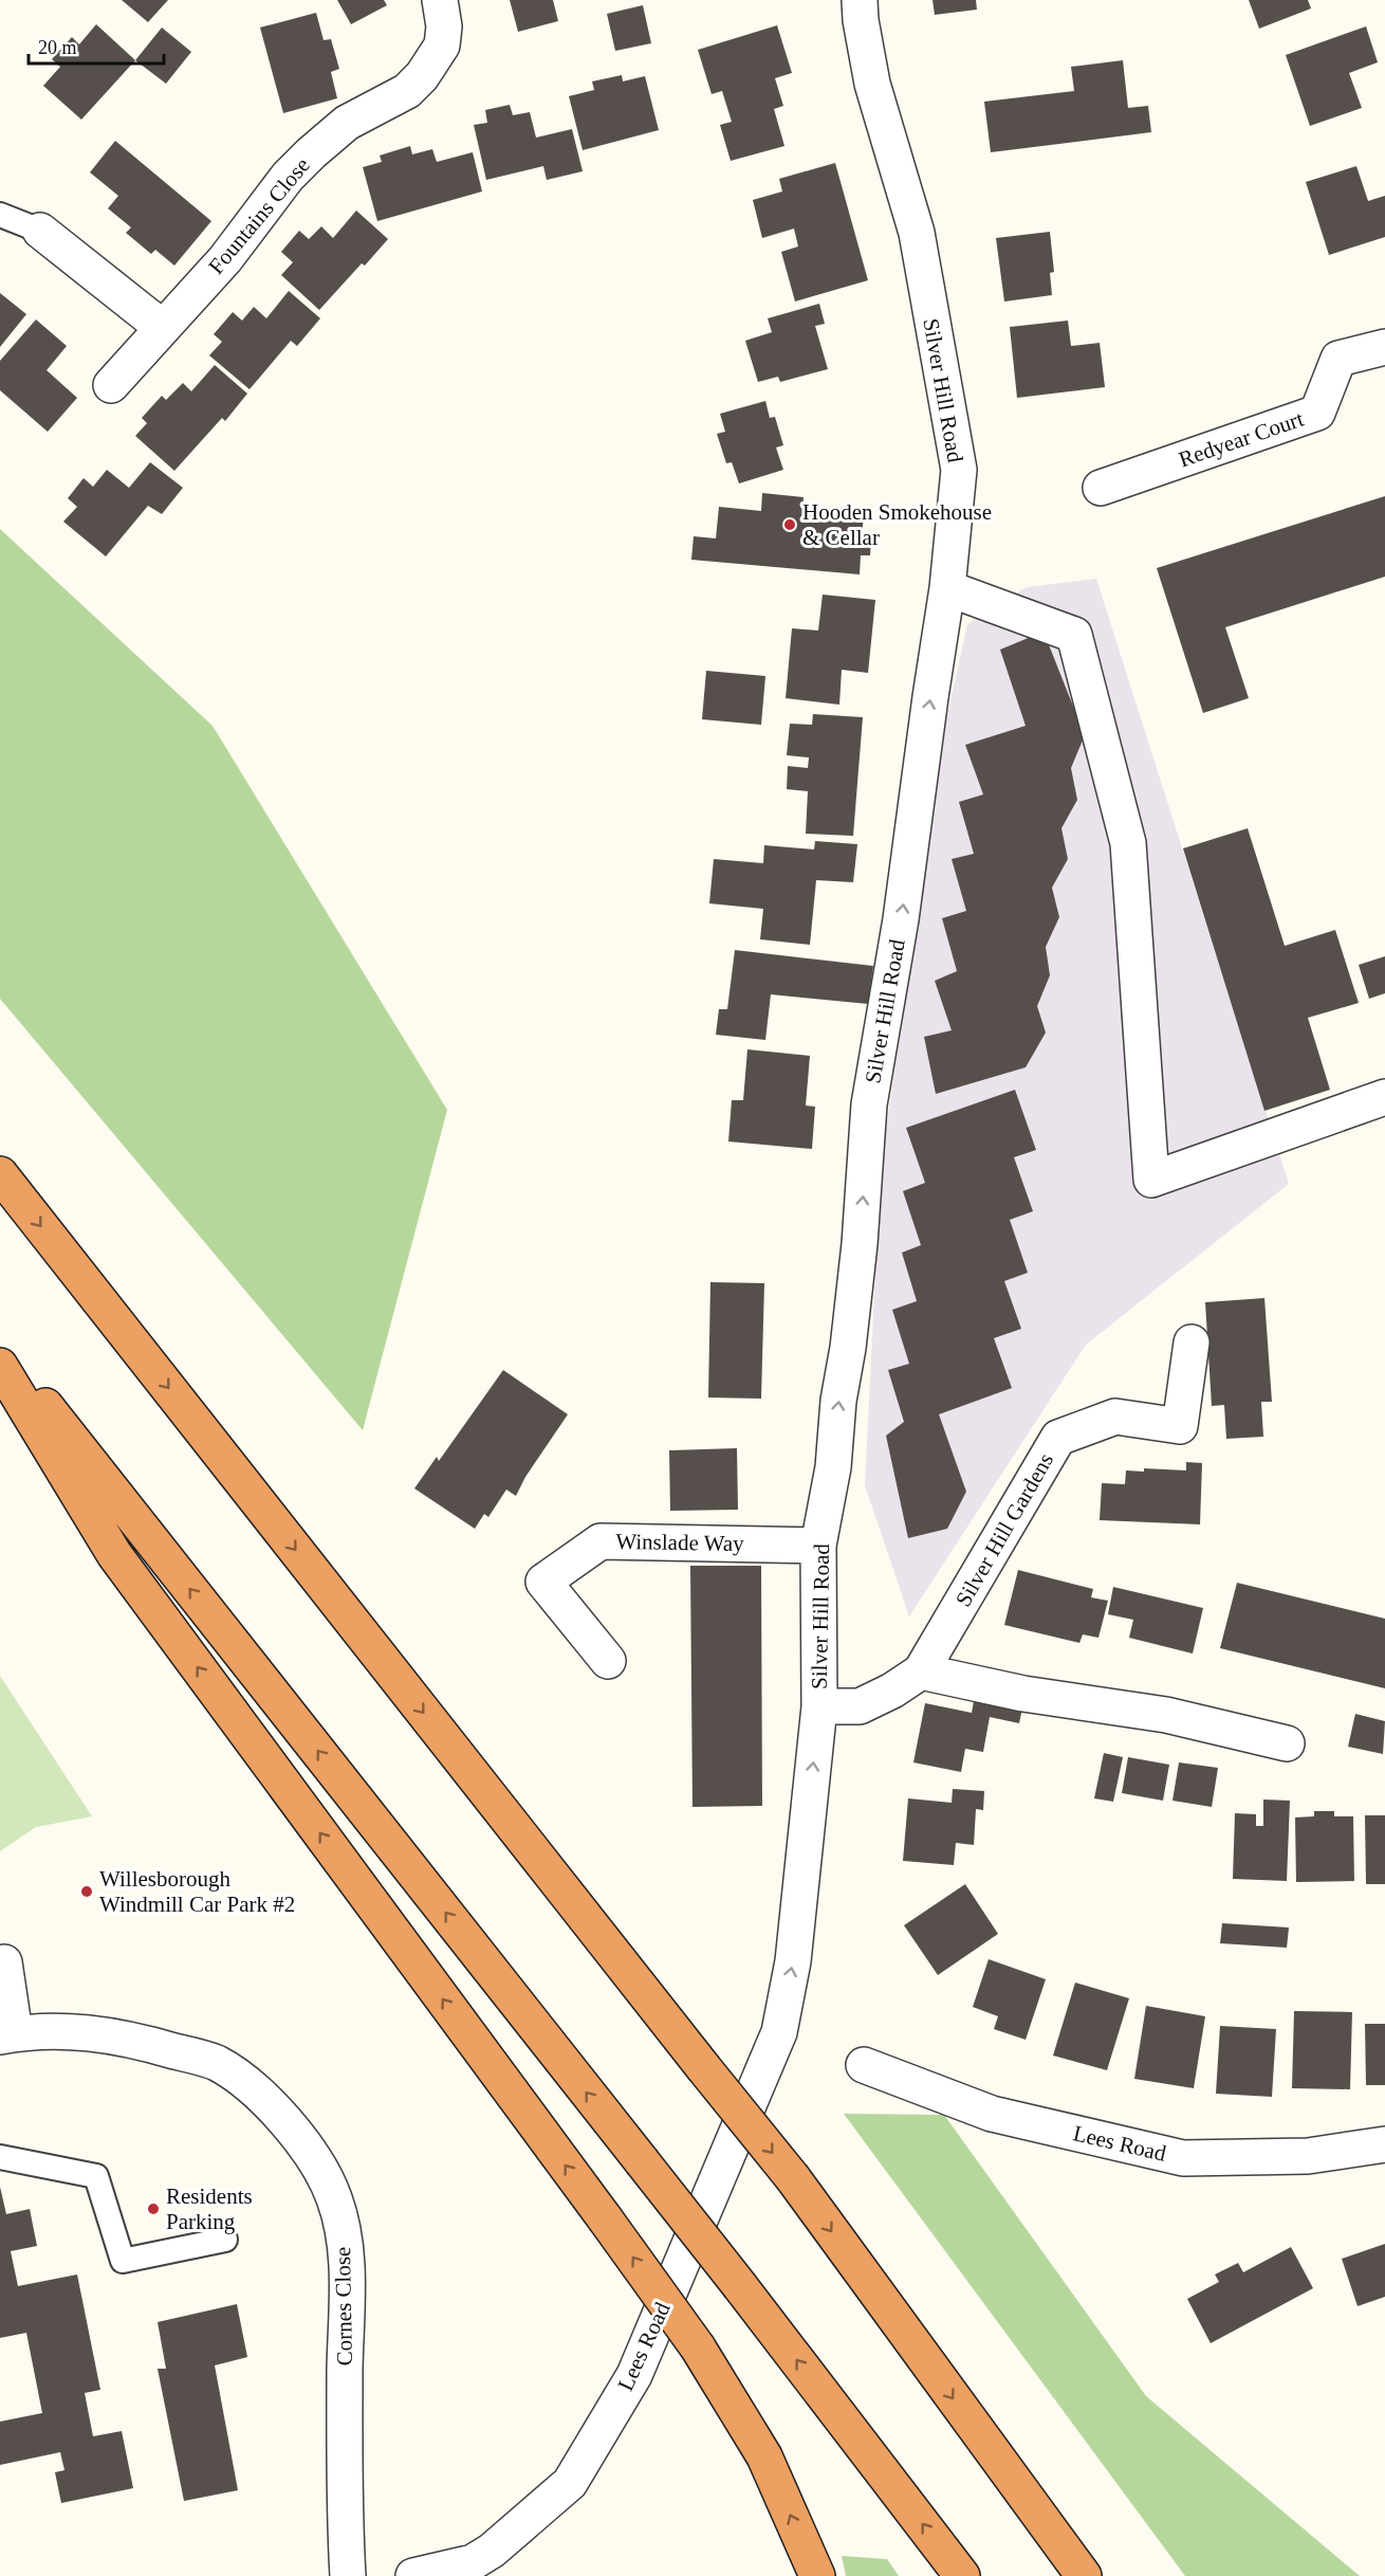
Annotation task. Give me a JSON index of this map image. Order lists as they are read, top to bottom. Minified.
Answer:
{"streets":{"street":["Fountains Close","Silver Hill Road","Redyear Court","Silver Hill Gardens","Winslade Way","Lees Road","Cornes Close"]},"crossings":[["Silver Hill Road","Silver Hill Gardens"],["Silver Hill Road","Winslade Way"],["Silver Hill Road","Lees Road"]],"one_way":["Silver Hill Road"],"places":["Hooden Smokehouse & Cellar","Willesborough Windmill Car Park #2","Residents Parking"],"scale_bar":"20 m"}
